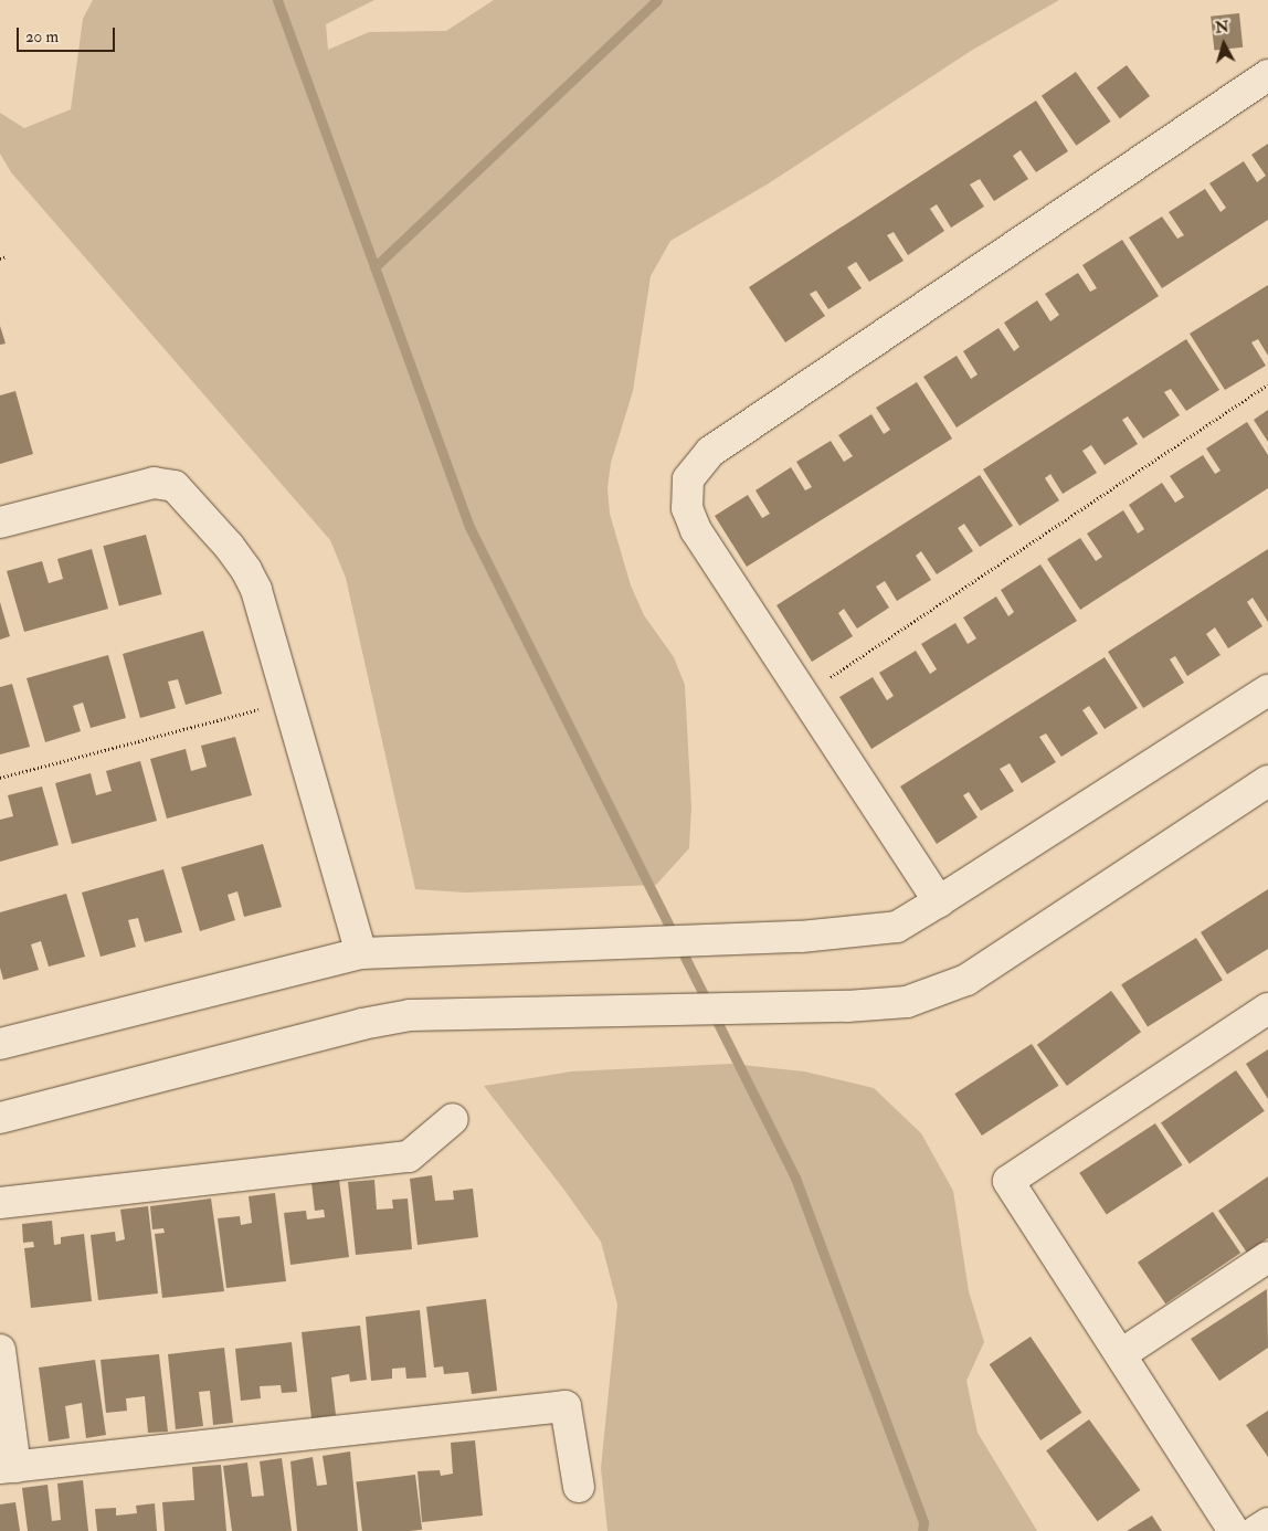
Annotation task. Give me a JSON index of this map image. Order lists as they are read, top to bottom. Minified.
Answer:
{"scale_bar":"20 m","north":"top"}
